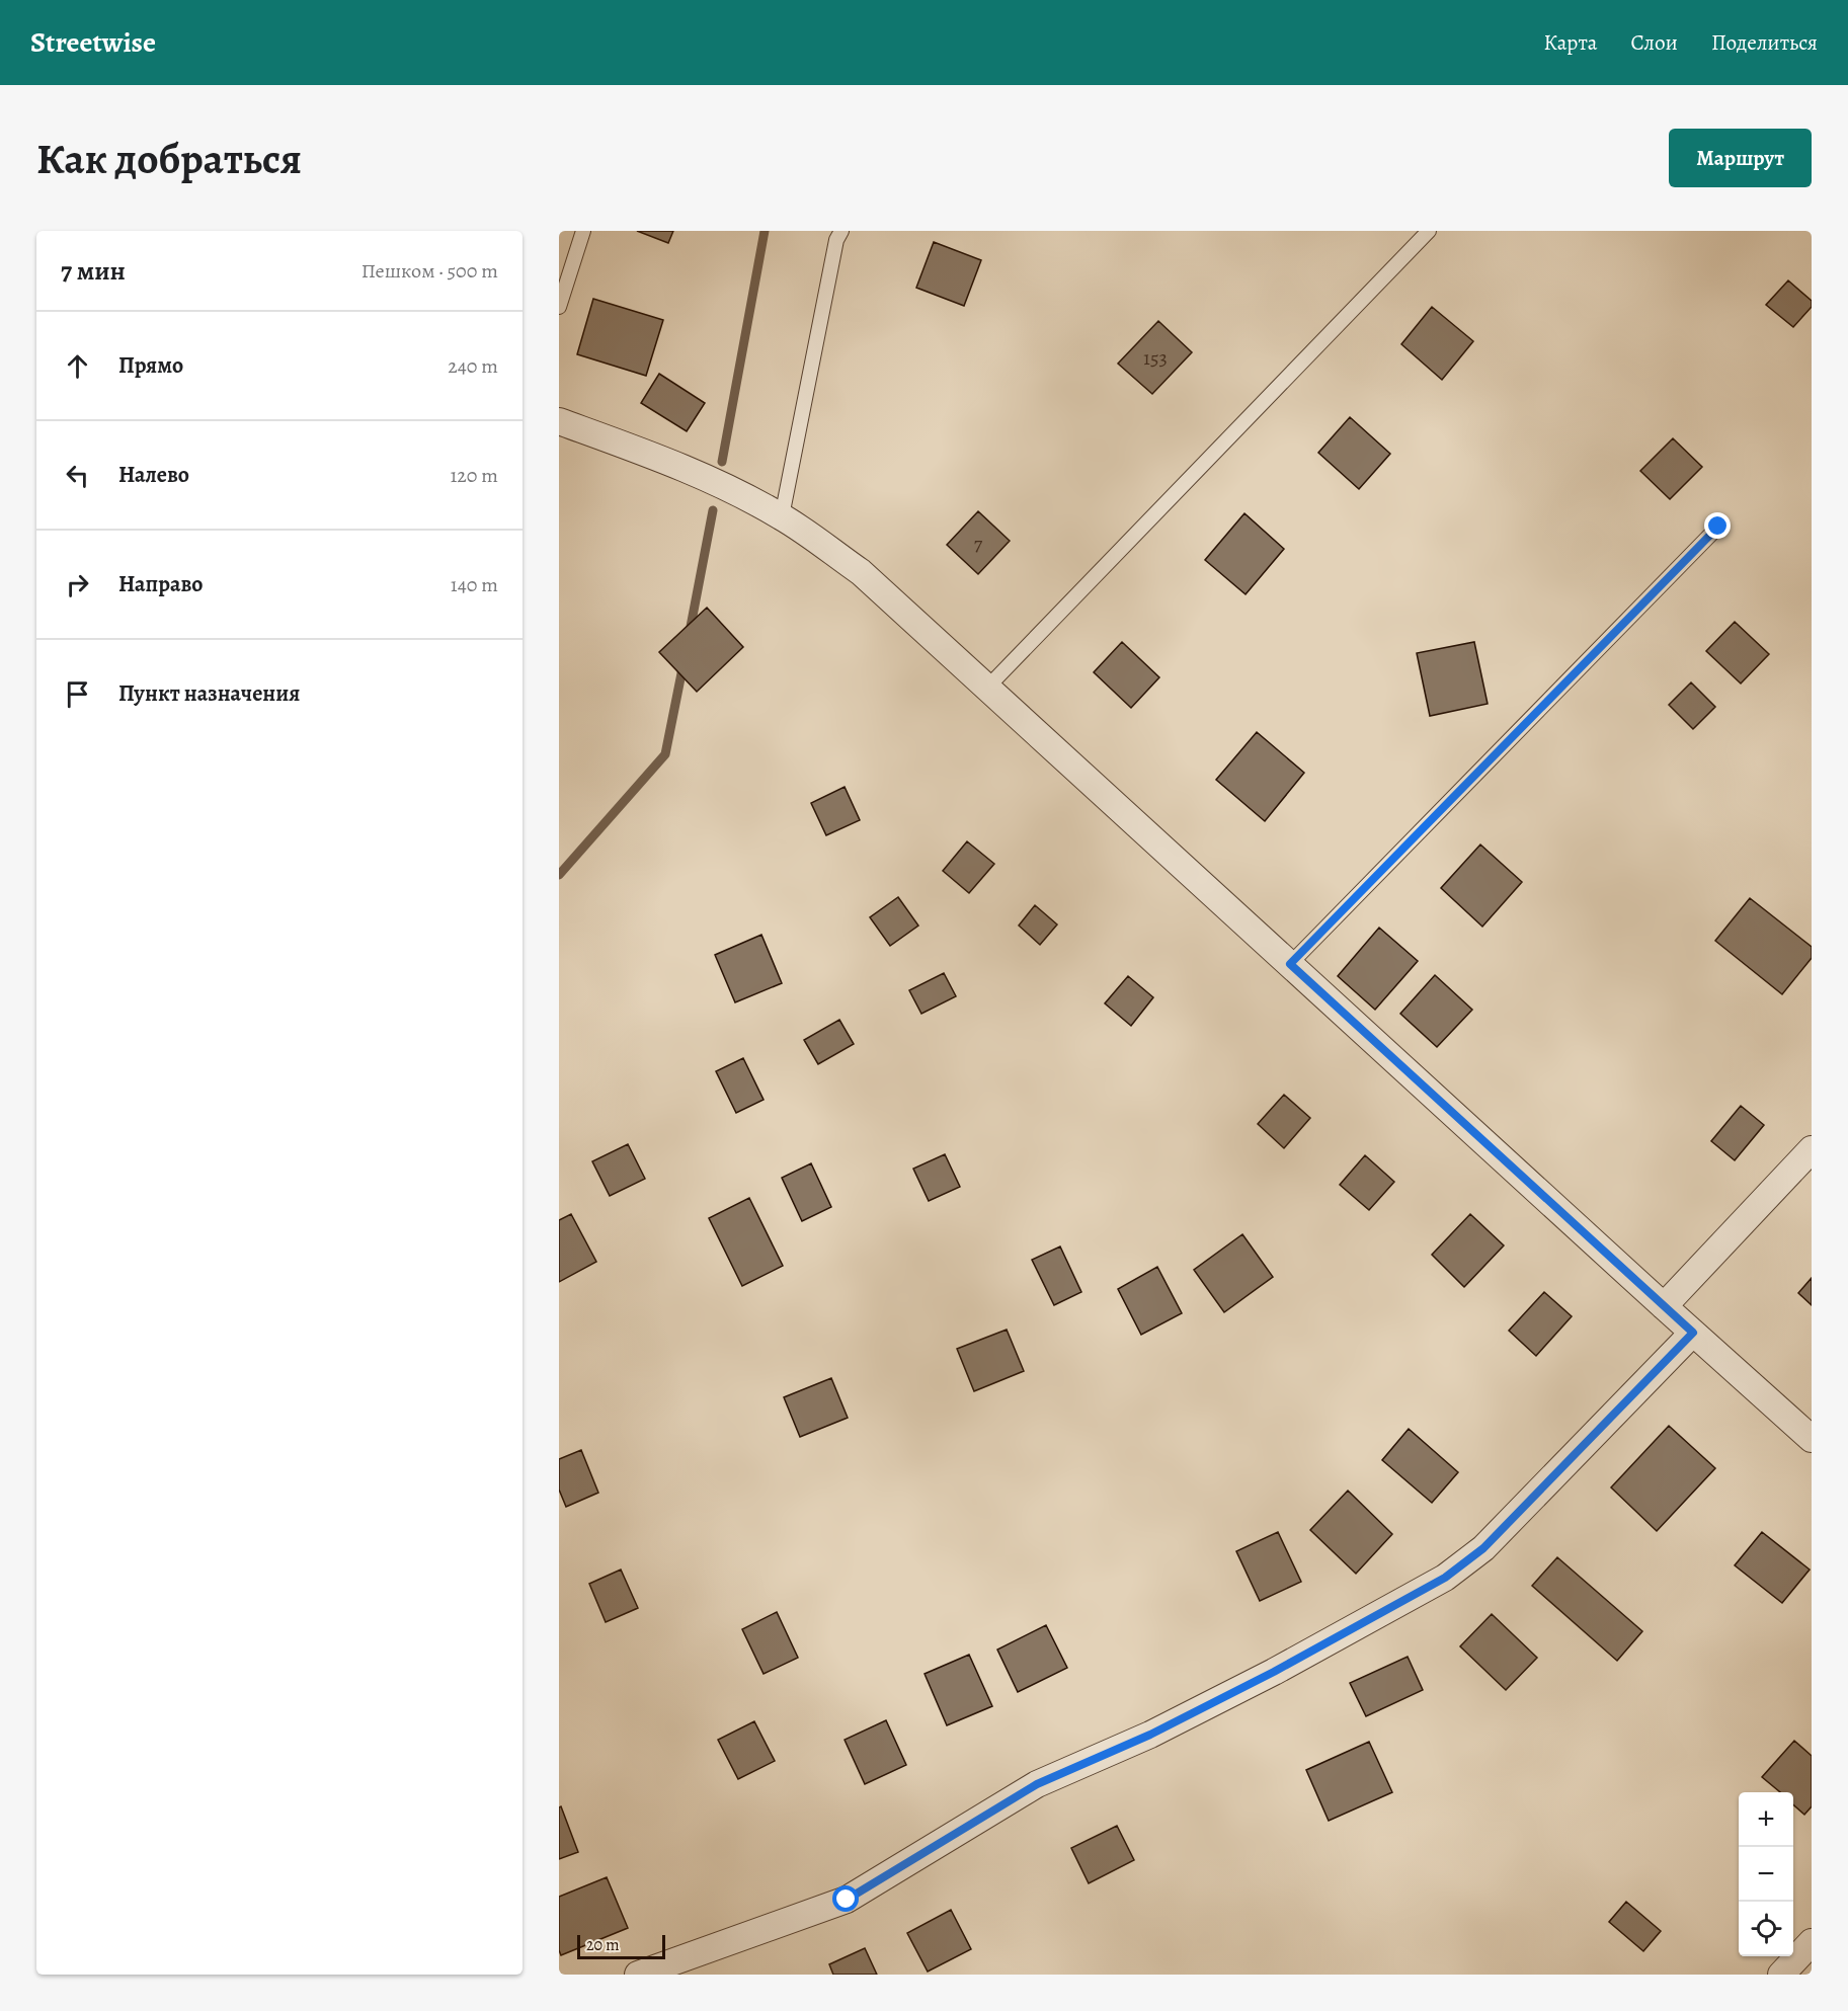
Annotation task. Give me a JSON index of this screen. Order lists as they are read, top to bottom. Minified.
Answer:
{"house_numbers":["153","7"],"scale_bar":"20 m","page":{"header":"Streetwise","nav":["Карта","Слои","Поделиться"],"buttons":"Маршрут","title":"Как добраться","heading":["7 мин","Пешком · 500 m"],"list":[["Прямо","240 m"],["Налево","120 m"],["Направо","140 m"],"Пункт назначения"],"map_buttons":["+","−"],"scale":"20 m"}}
